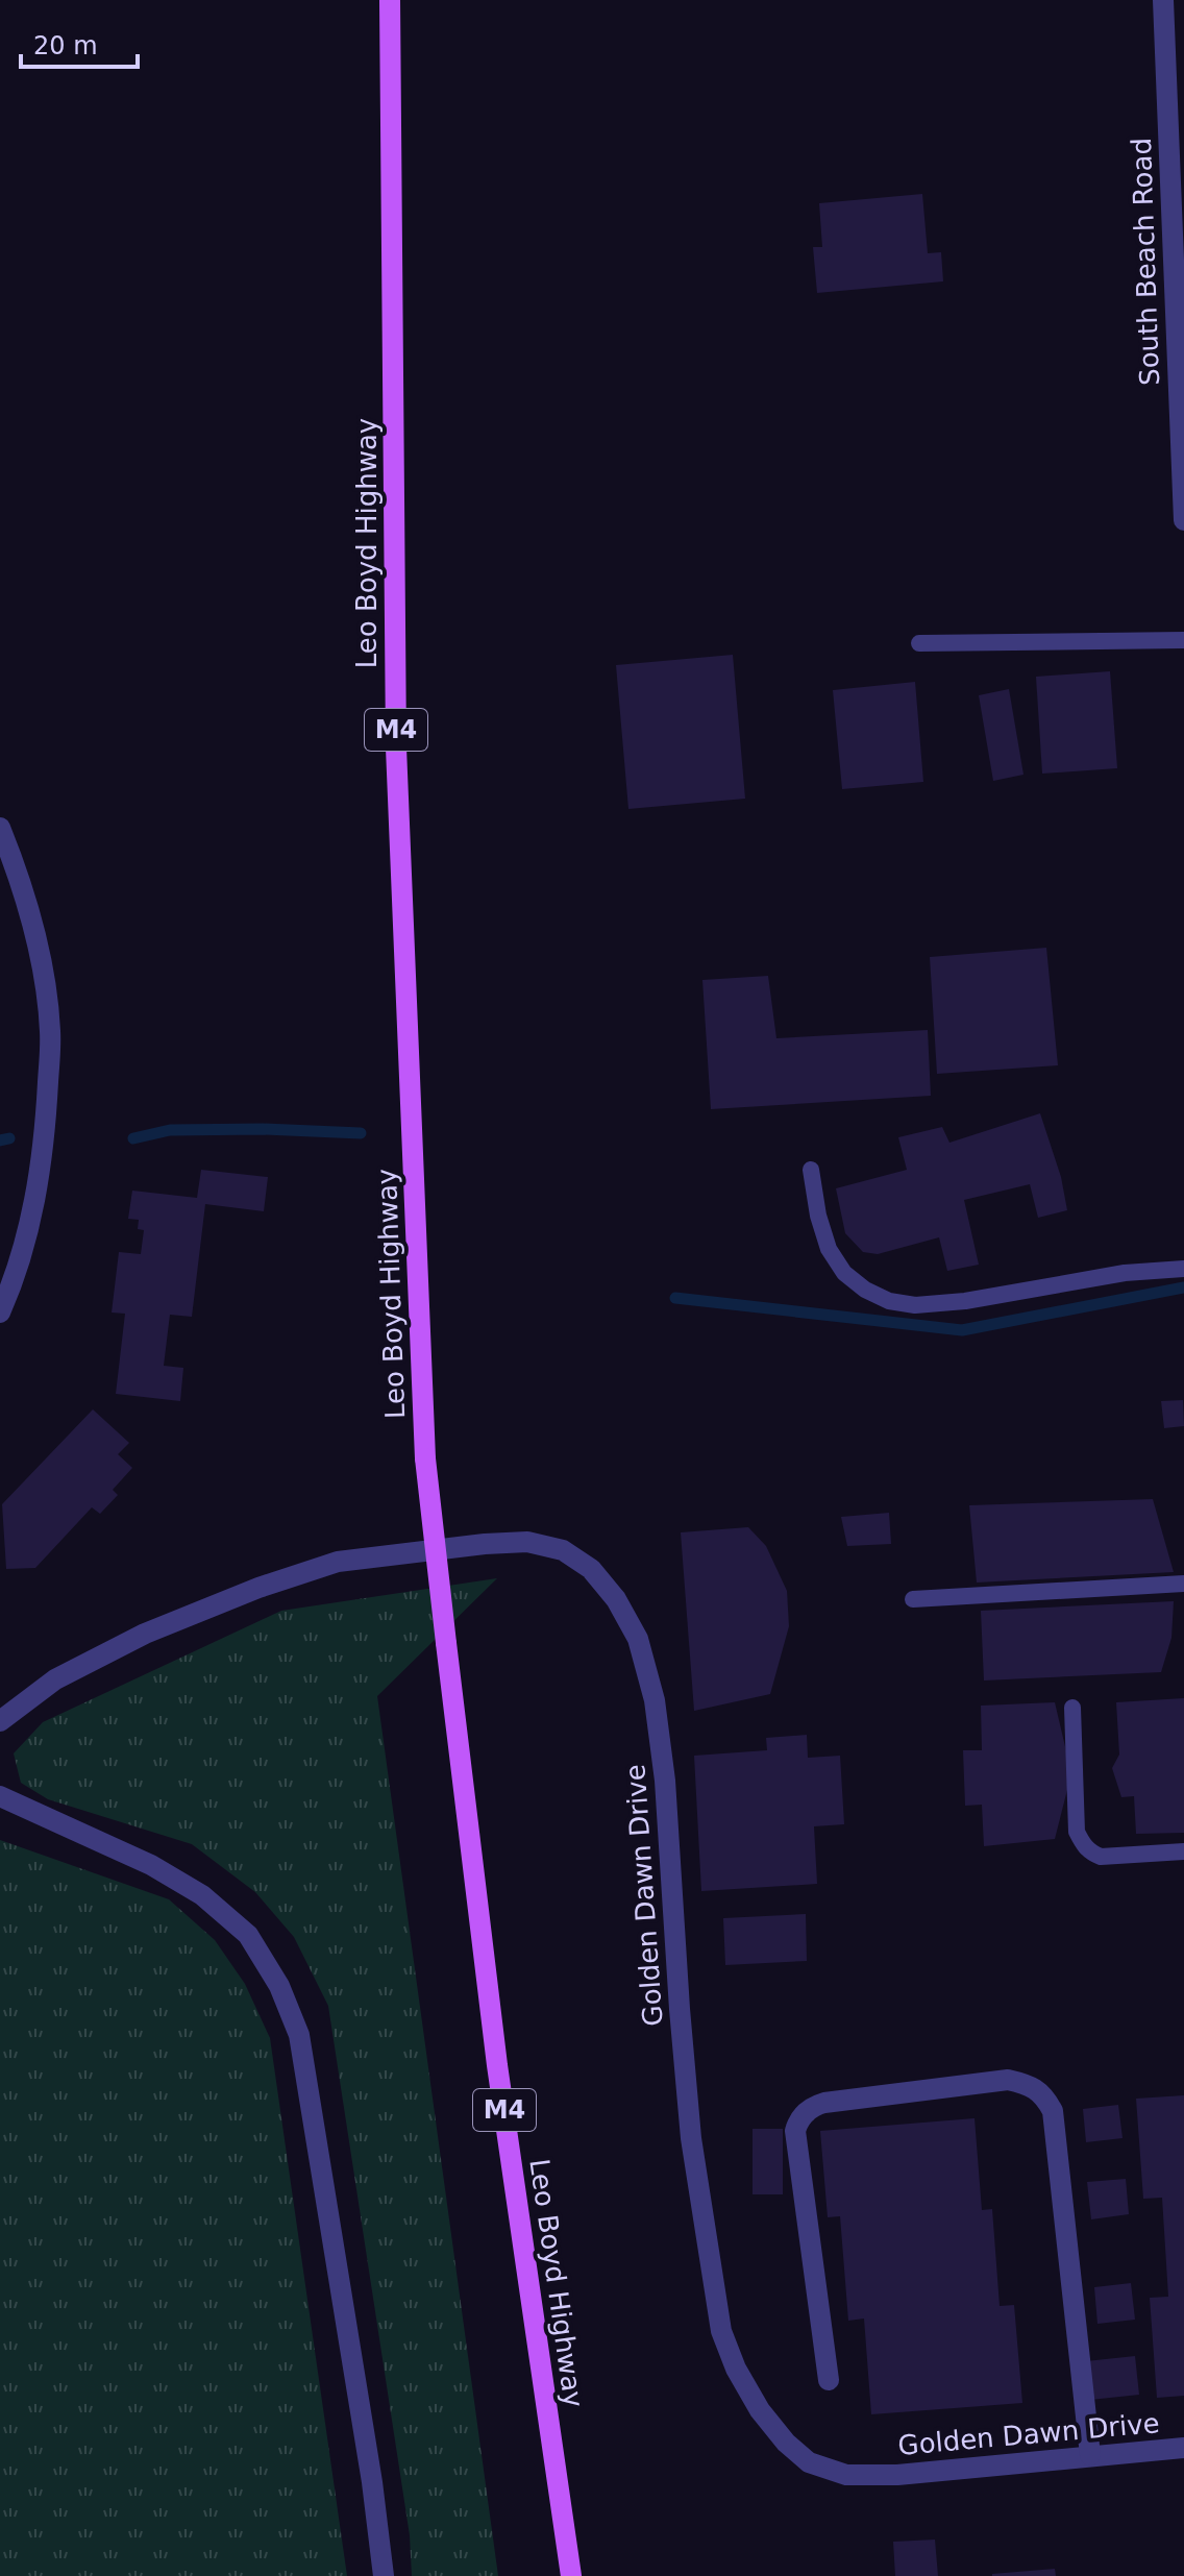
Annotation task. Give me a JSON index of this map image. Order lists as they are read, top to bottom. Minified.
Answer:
{"streets":{"main road":["Leo Boyd Highway","M4"],"street":["South Beach Road","Golden Dawn Drive"]},"scale_bar":"20 m"}
